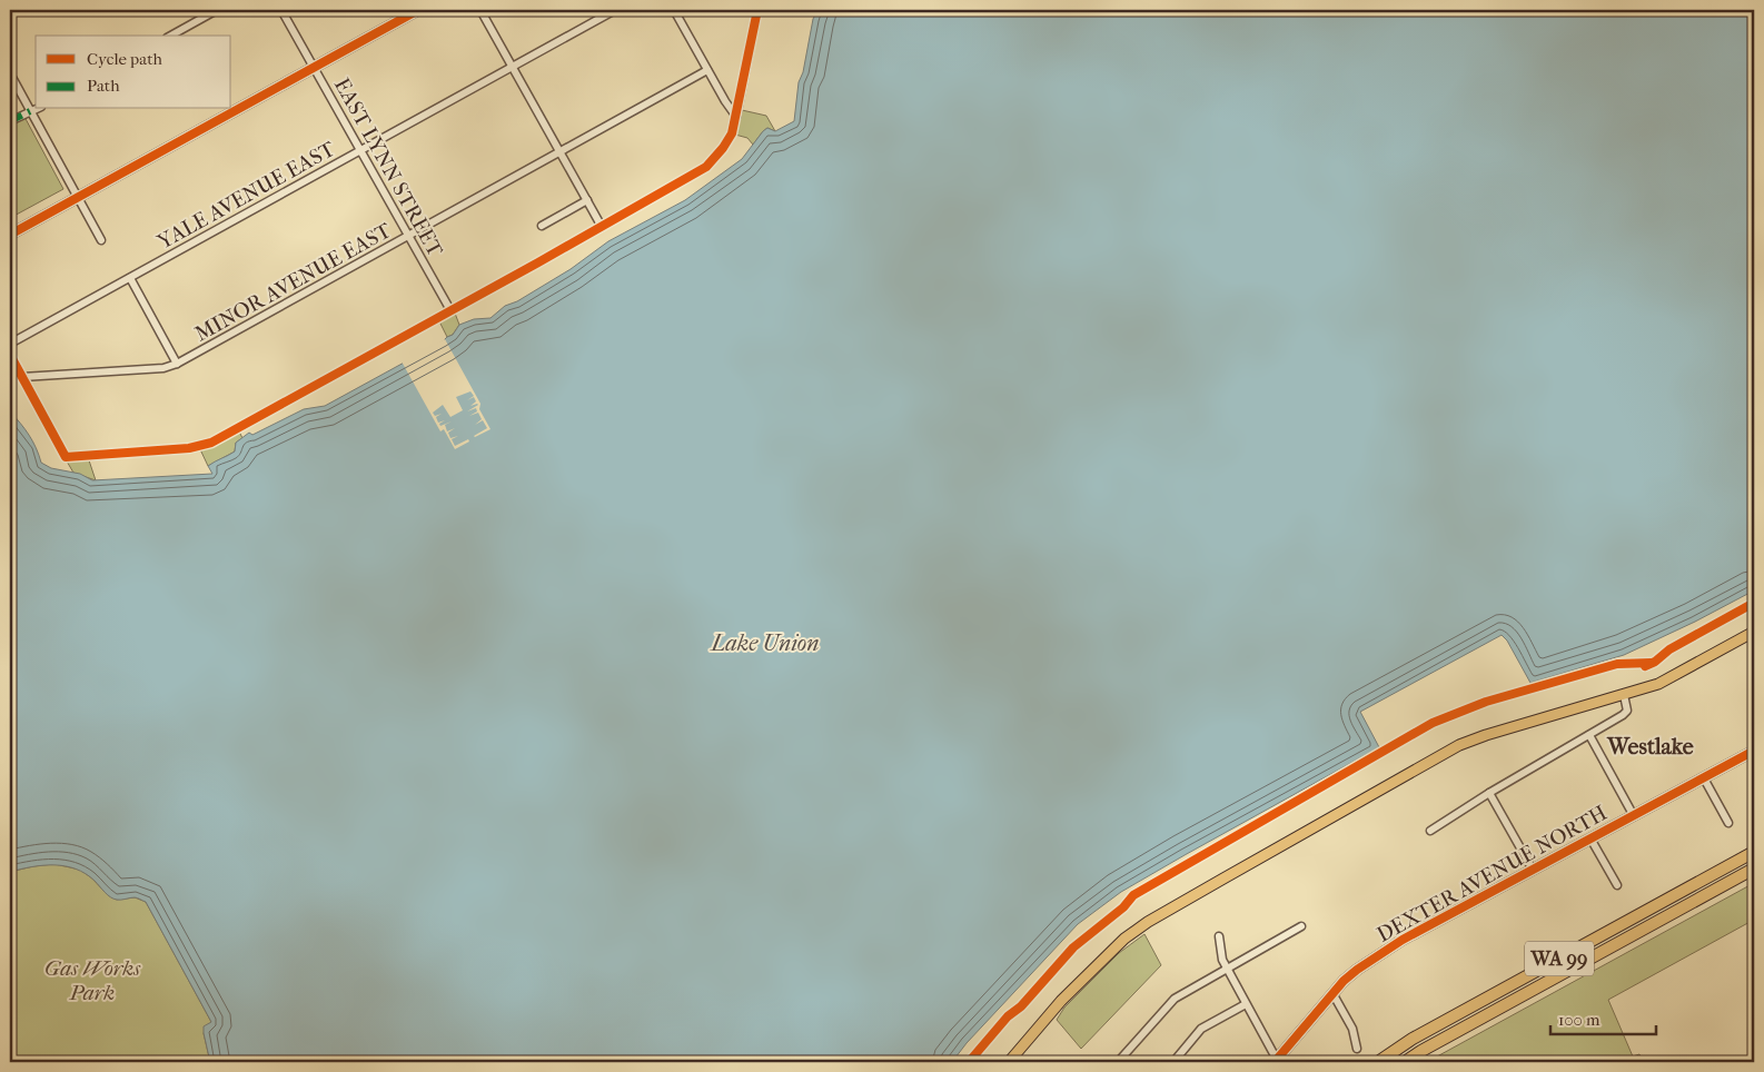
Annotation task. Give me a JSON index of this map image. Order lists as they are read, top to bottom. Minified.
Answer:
{"streets":{"highway":["WA 99"],"main road":["DEXTER AVENUE NORTH"],"street":["EAST LYNN STREET","YALE AVENUE EAST","MINOR AVENUE EAST"]},"crossings":[["EAST LYNN STREET","YALE AVENUE EAST"],["EAST LYNN STREET","MINOR AVENUE EAST"]],"districts":["Westlake"],"water":["Lake Union"],"parks":["Gas Works Park"],"legend":["Cycle path","Path"],"scale_bar":"100 m"}
